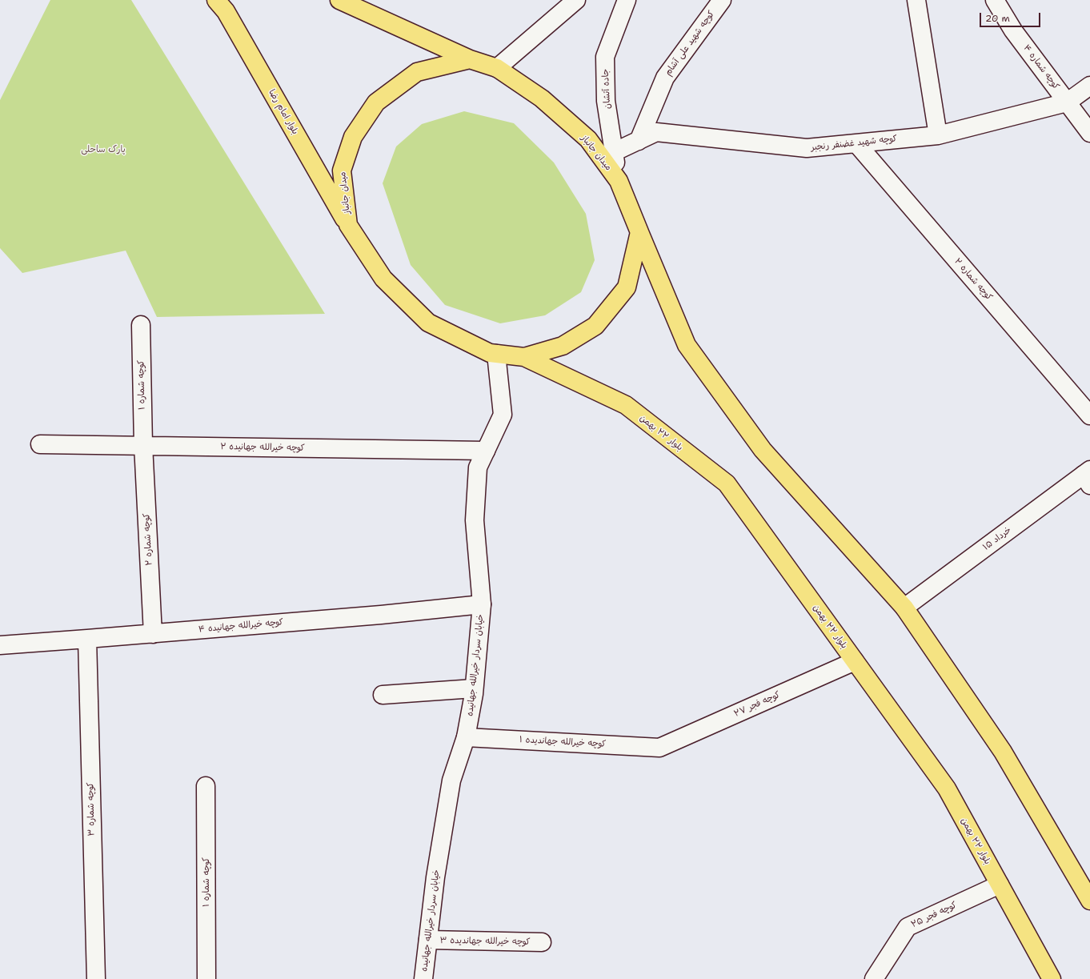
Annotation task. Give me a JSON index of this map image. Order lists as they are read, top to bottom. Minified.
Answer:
{"streets":{"main road":["بلوار امام رضا","میدان جانباز","بلوار ۲۲ بهمن"],"street":["کوچه شهید علی آشام","کوچه شماره ۴","جاده آتشان","کوچه شهید غضنفر رنجبر","کوچه شماره ۲","کوچه شماره ۱","کوچه خیرالله جهانیده ۲","۱۵ خرداد","کوچه خیرالله جهانیده ۴","خیابان سردار خیرالله جهانیده","کوچه فجر ۲۷","کوچه خیرالله جهاندیده ۱","کوچه شماره ۳","کوچه فجر ۲۵","کوچه خیرالله جهاندیده ۳"]},"crossings":[["کوچه شهید علی آشام","کوچه شهید غضنفر رنجبر"],["کوچه شماره ۴","کوچه شهید غضنفر رنجبر"],["جاده آتشان","کوچه شهید غضنفر رنجبر"],["جاده آتشان","میدان جانباز"],["بلوار امام رضا","میدان جانباز"],["کوچه شهید غضنفر رنجبر","کوچه شماره ۲"],["میدان جانباز","بلوار ۲۲ بهمن"],["میدان جانباز","خیابان سردار خیرالله جهانیده"],["کوچه شماره ۲","کوچه شماره ۱"],["کوچه شماره ۲","کوچه خیرالله جهانیده ۲"],["کوچه شماره ۲","کوچه خیرالله جهانیده ۴"],["کوچه شماره ۱","کوچه خیرالله جهانیده ۲"],["بلوار ۲۲ بهمن","کوچه فجر ۲۷"],["بلوار ۲۲ بهمن","کوچه فجر ۲۵"],["کوچه خیرالله جهانیده ۲","خیابان سردار خیرالله جهانیده"],["کوچه خیرالله جهانیده ۴","خیابان سردار خیرالله جهانیده"],["کوچه خیرالله جهانیده ۴","کوچه شماره ۳"],["خیابان سردار خیرالله جهانیده","کوچه خیرالله جهاندیده ۱"],["خیابان سردار خیرالله جهانیده","کوچه خیرالله جهاندیده ۳"],["کوچه فجر ۲۷","کوچه خیرالله جهاندیده ۱"]],"parks":["پارک ساحلی"],"scale_bar":"20 m"}
